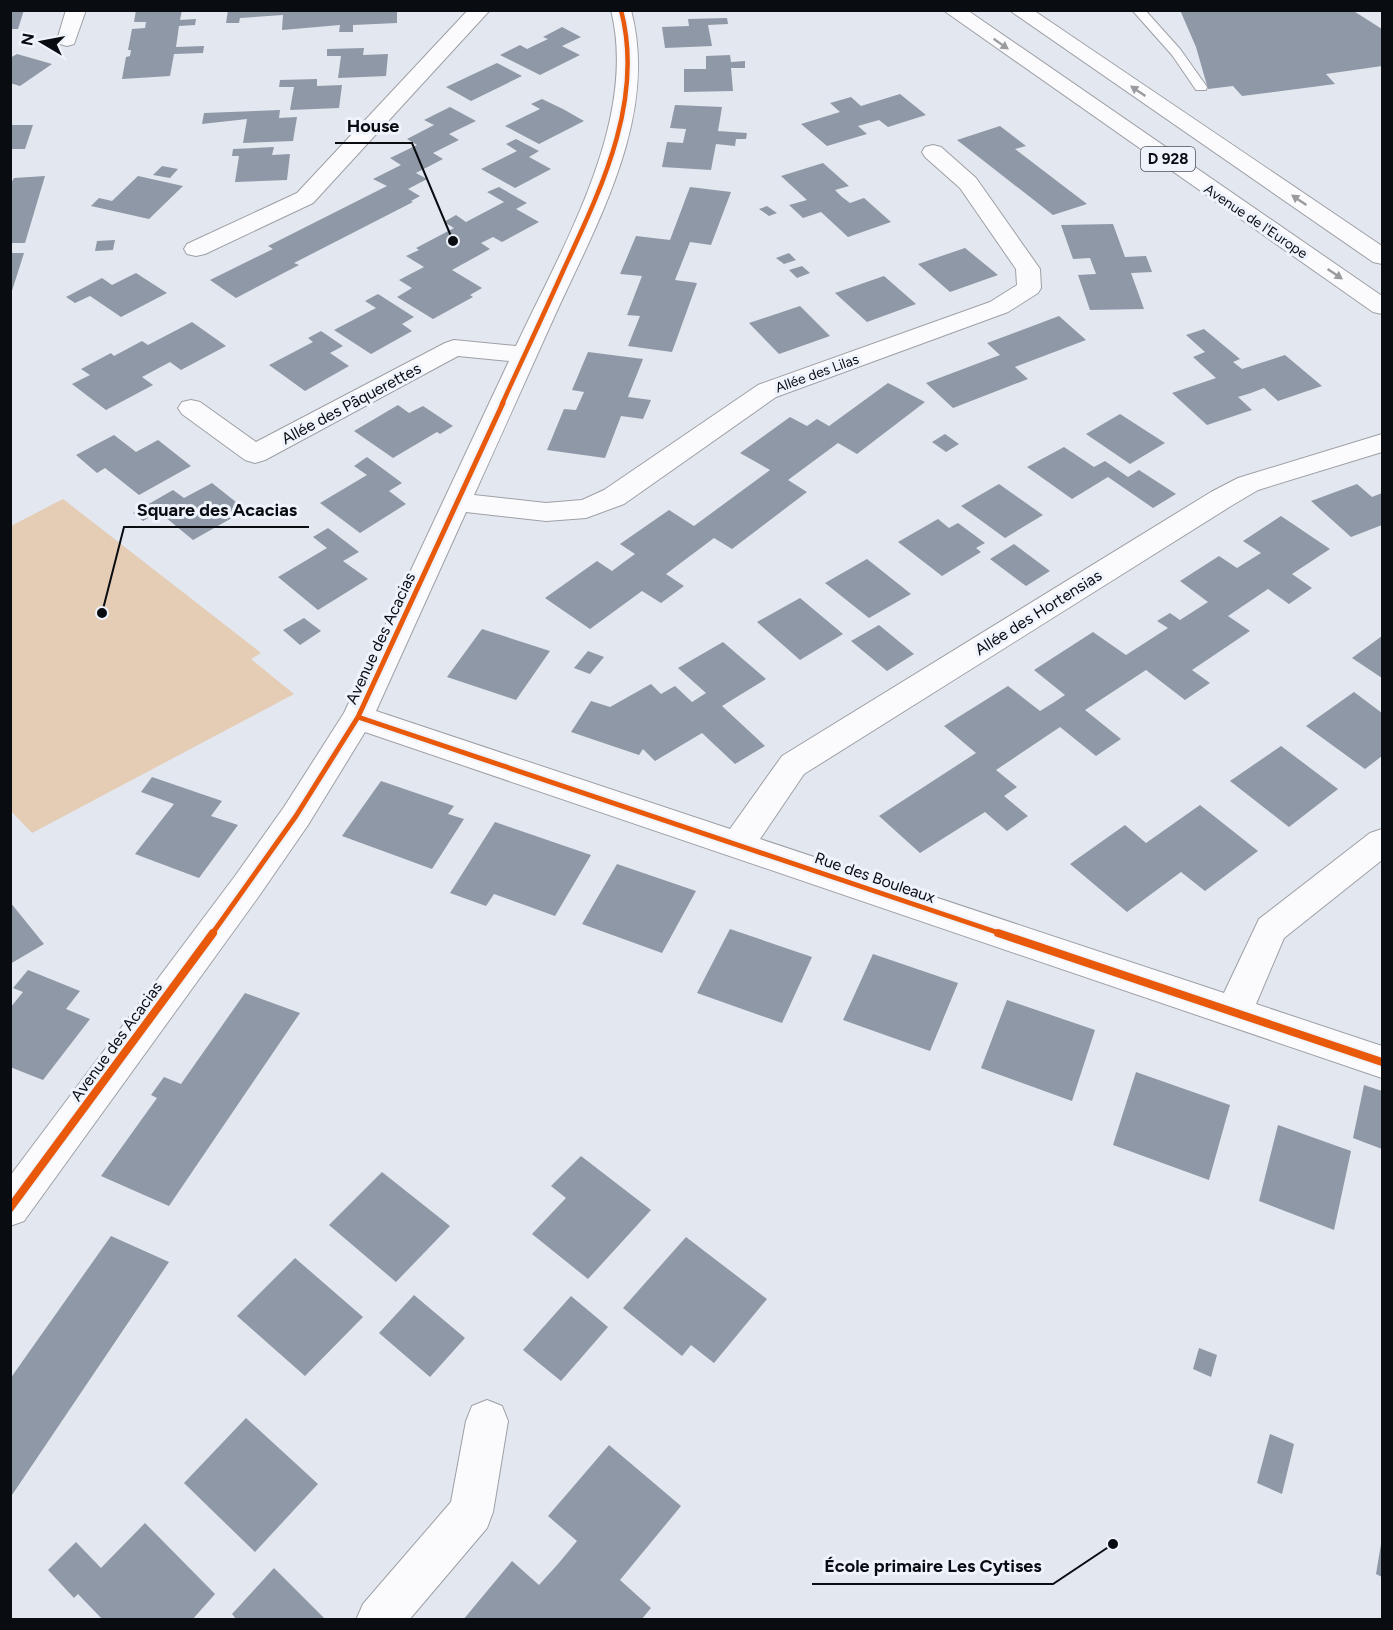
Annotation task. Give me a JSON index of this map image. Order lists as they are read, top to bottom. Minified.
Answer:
{"streets":{"street":["D 928","Avenue de l'Europe","Allée des Lilas","Allée des Pâquerettes","Allée des Hortensias","Avenue des Acacias","Rue des Bouleaux"]},"crossings":[["Allée des Lilas","Avenue des Acacias"],["Allée des Pâquerettes","Avenue des Acacias"],["Allée des Hortensias","Rue des Bouleaux"],["Avenue des Acacias","Rue des Bouleaux"]],"places":["House","Square des Acacias","École primaire Les Cytises"],"north":"left"}
